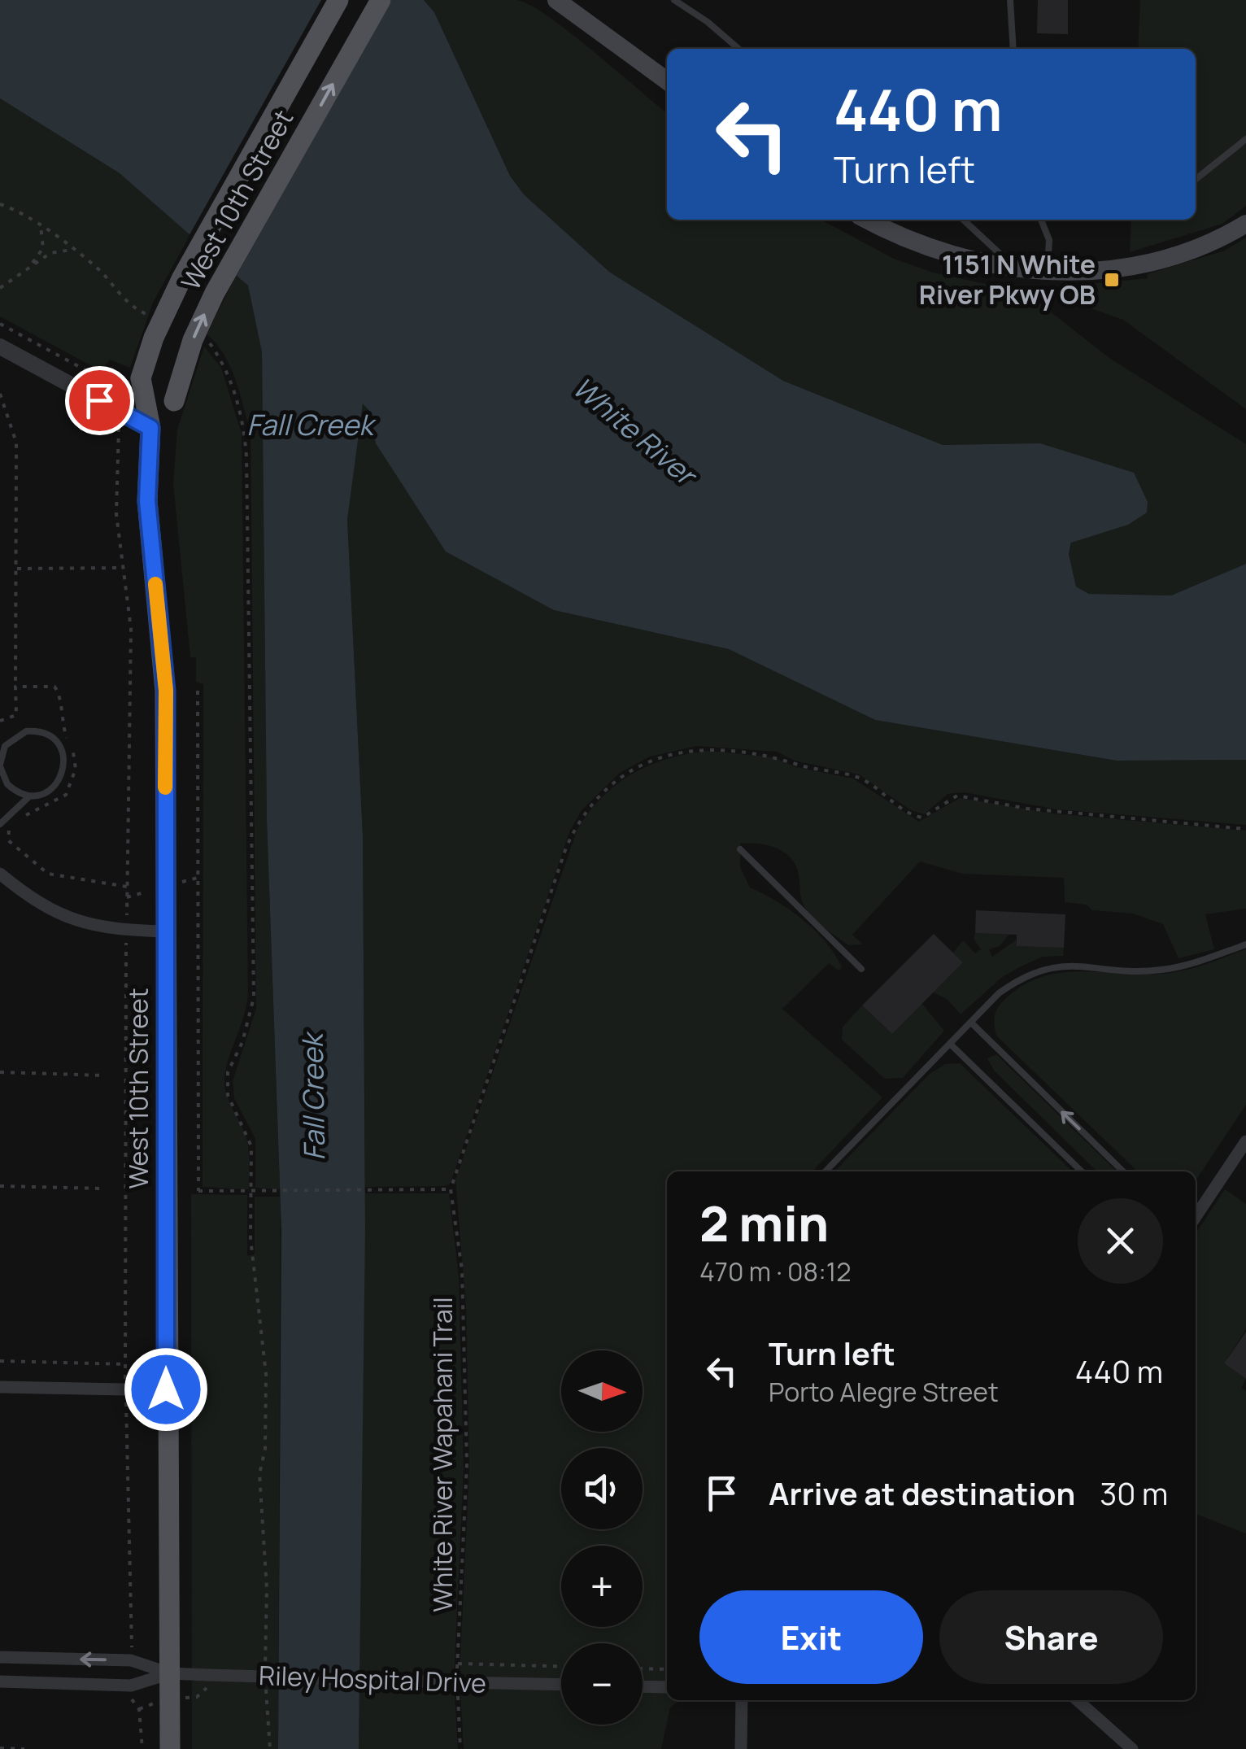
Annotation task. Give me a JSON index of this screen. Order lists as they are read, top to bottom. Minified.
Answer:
{"streets":{"main road":["West 10th Street"],"street":["Riley Hospital Drive"],"path":["White River Wapahani Trail"]},"crossings":[["West 10th Street","Riley Hospital Drive"],["White River Wapahani Trail","Riley Hospital Drive"]],"water":["Fall Creek","White River"],"places":{"transit":["1151 N White River Pkwy OB"]},"north":"right","page":{"turn":["440 m","Turn left"],"heading":["2 min","470 m · 08:12"],"list":[{"name":"Turn left","note":"Porto Alegre Street","value":"440 m"},{"name":"Arrive at destination","value":"30 m"}],"map_buttons":["+","−"],"buttons":["Exit","Share"]}}
